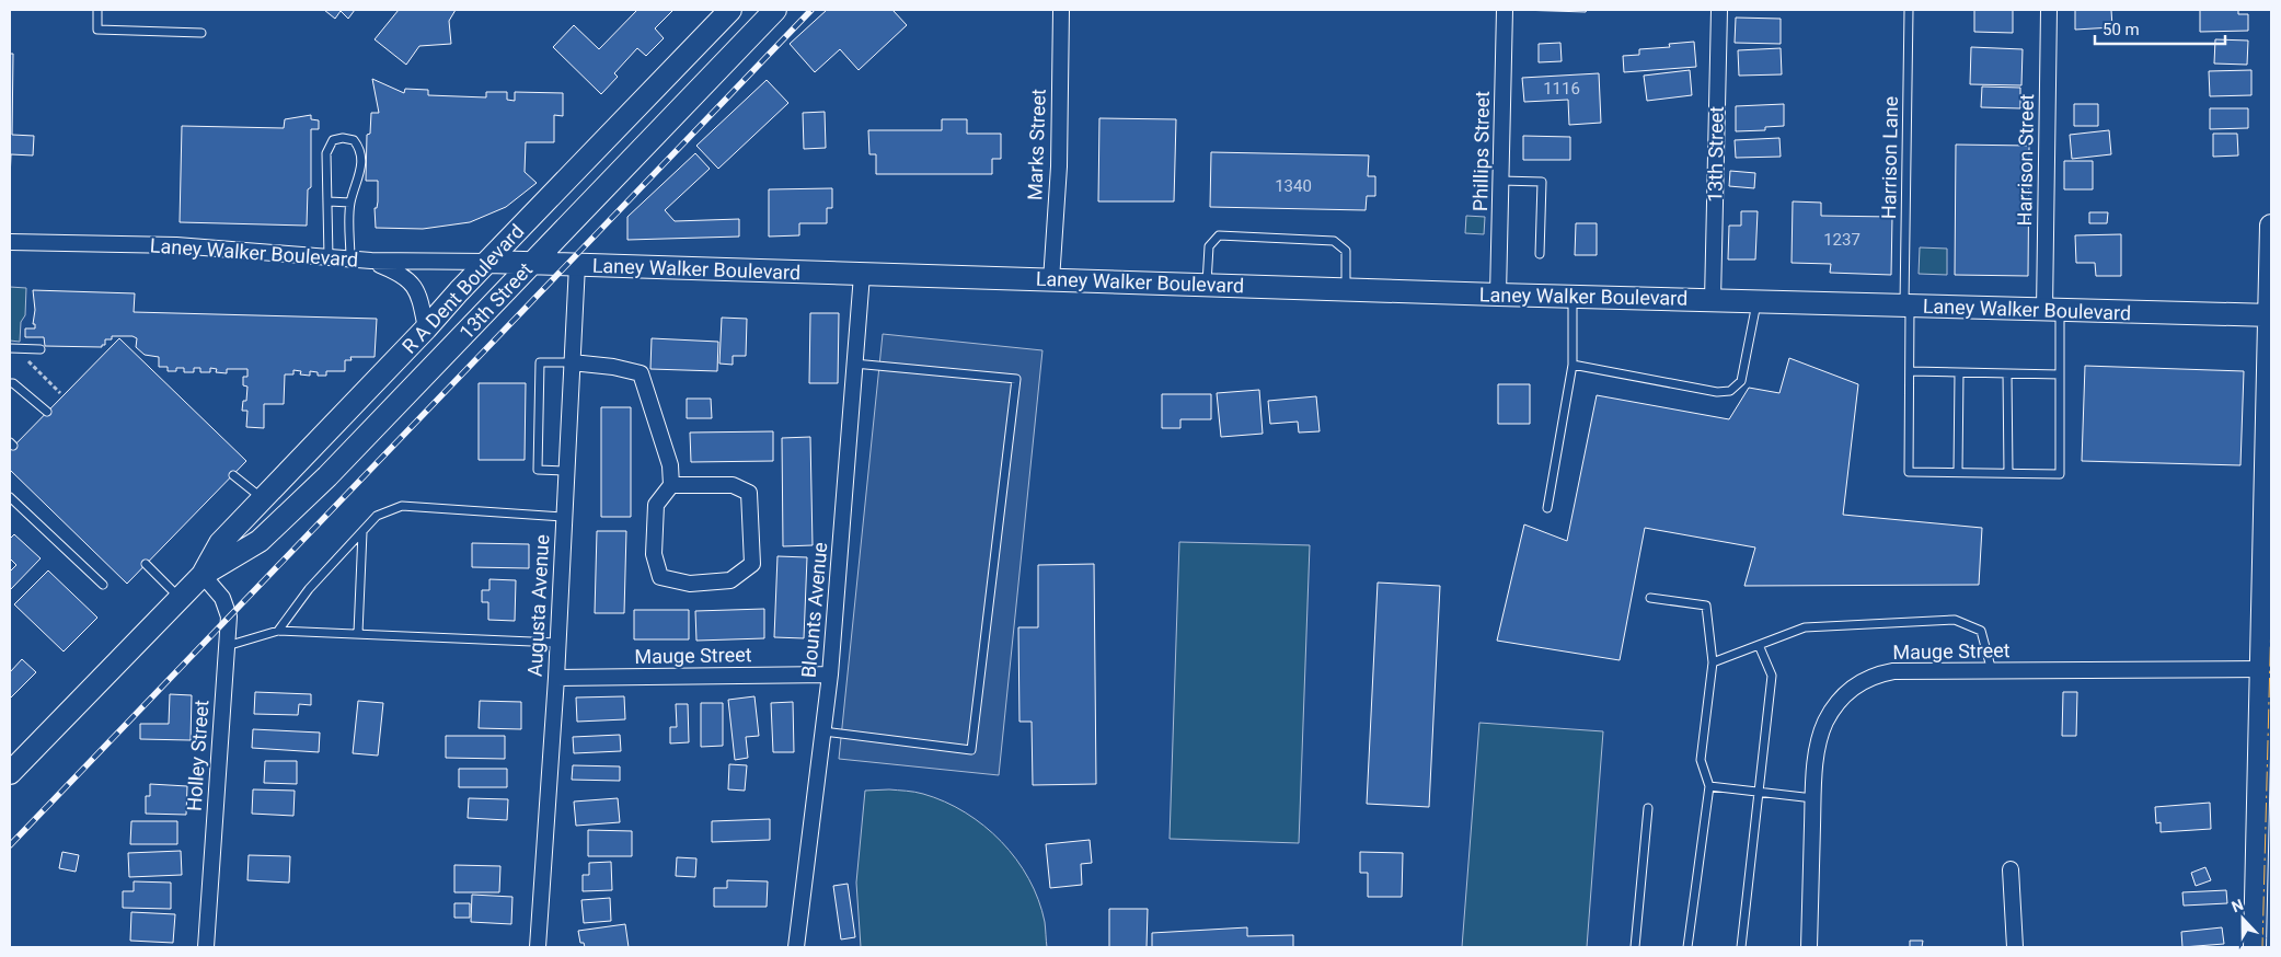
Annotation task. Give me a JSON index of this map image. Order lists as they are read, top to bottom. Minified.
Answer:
{"streets":{"main road":["13th Street","Laney Walker Boulevard","R A Dent Boulevard"],"street":["Marks Street","Phillips Street","Harrison Street","Augusta Avenue","Blounts Avenue","Mauge Street","Holley Street"],"lane":["Harrison Lane"]},"crossings":[["Marks Street","Laney Walker Boulevard"],["Phillips Street","Laney Walker Boulevard"],["13th Street","Laney Walker Boulevard"],["13th Street","R A Dent Boulevard"],["13th Street","Holley Street"],["Harrison Lane","Laney Walker Boulevard"],["Harrison Street","Laney Walker Boulevard"],["Laney Walker Boulevard","R A Dent Boulevard"],["Laney Walker Boulevard","Augusta Avenue"],["Laney Walker Boulevard","Blounts Avenue"],["R A Dent Boulevard","Holley Street"],["Augusta Avenue","Mauge Street"],["Blounts Avenue","Mauge Street"]],"house_numbers":["1116","1340","1237"],"scale_bar":"50 m","north":"top"}
